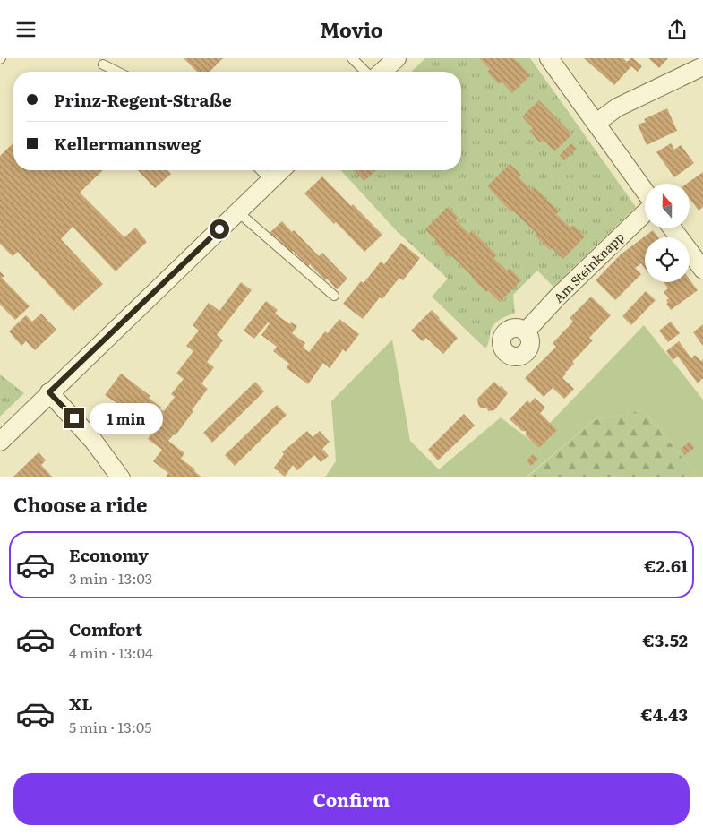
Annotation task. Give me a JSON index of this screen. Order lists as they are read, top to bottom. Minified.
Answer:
{"streets":{"street":["Am Steinknapp"]},"north":"top","page":{"header":"Movio","banner":["Prinz-Regent-Straße","Kellermannsweg"],"bubble":"1 min","heading":"Choose a ride","list":[{"name":"Economy","note":"3 min · 13:03","value":"€2.61"},{"name":"Comfort","note":"4 min · 13:04","value":"€3.52"},{"name":"XL","note":"5 min · 13:05","value":"€4.43"}],"buttons":"Confirm"}}
